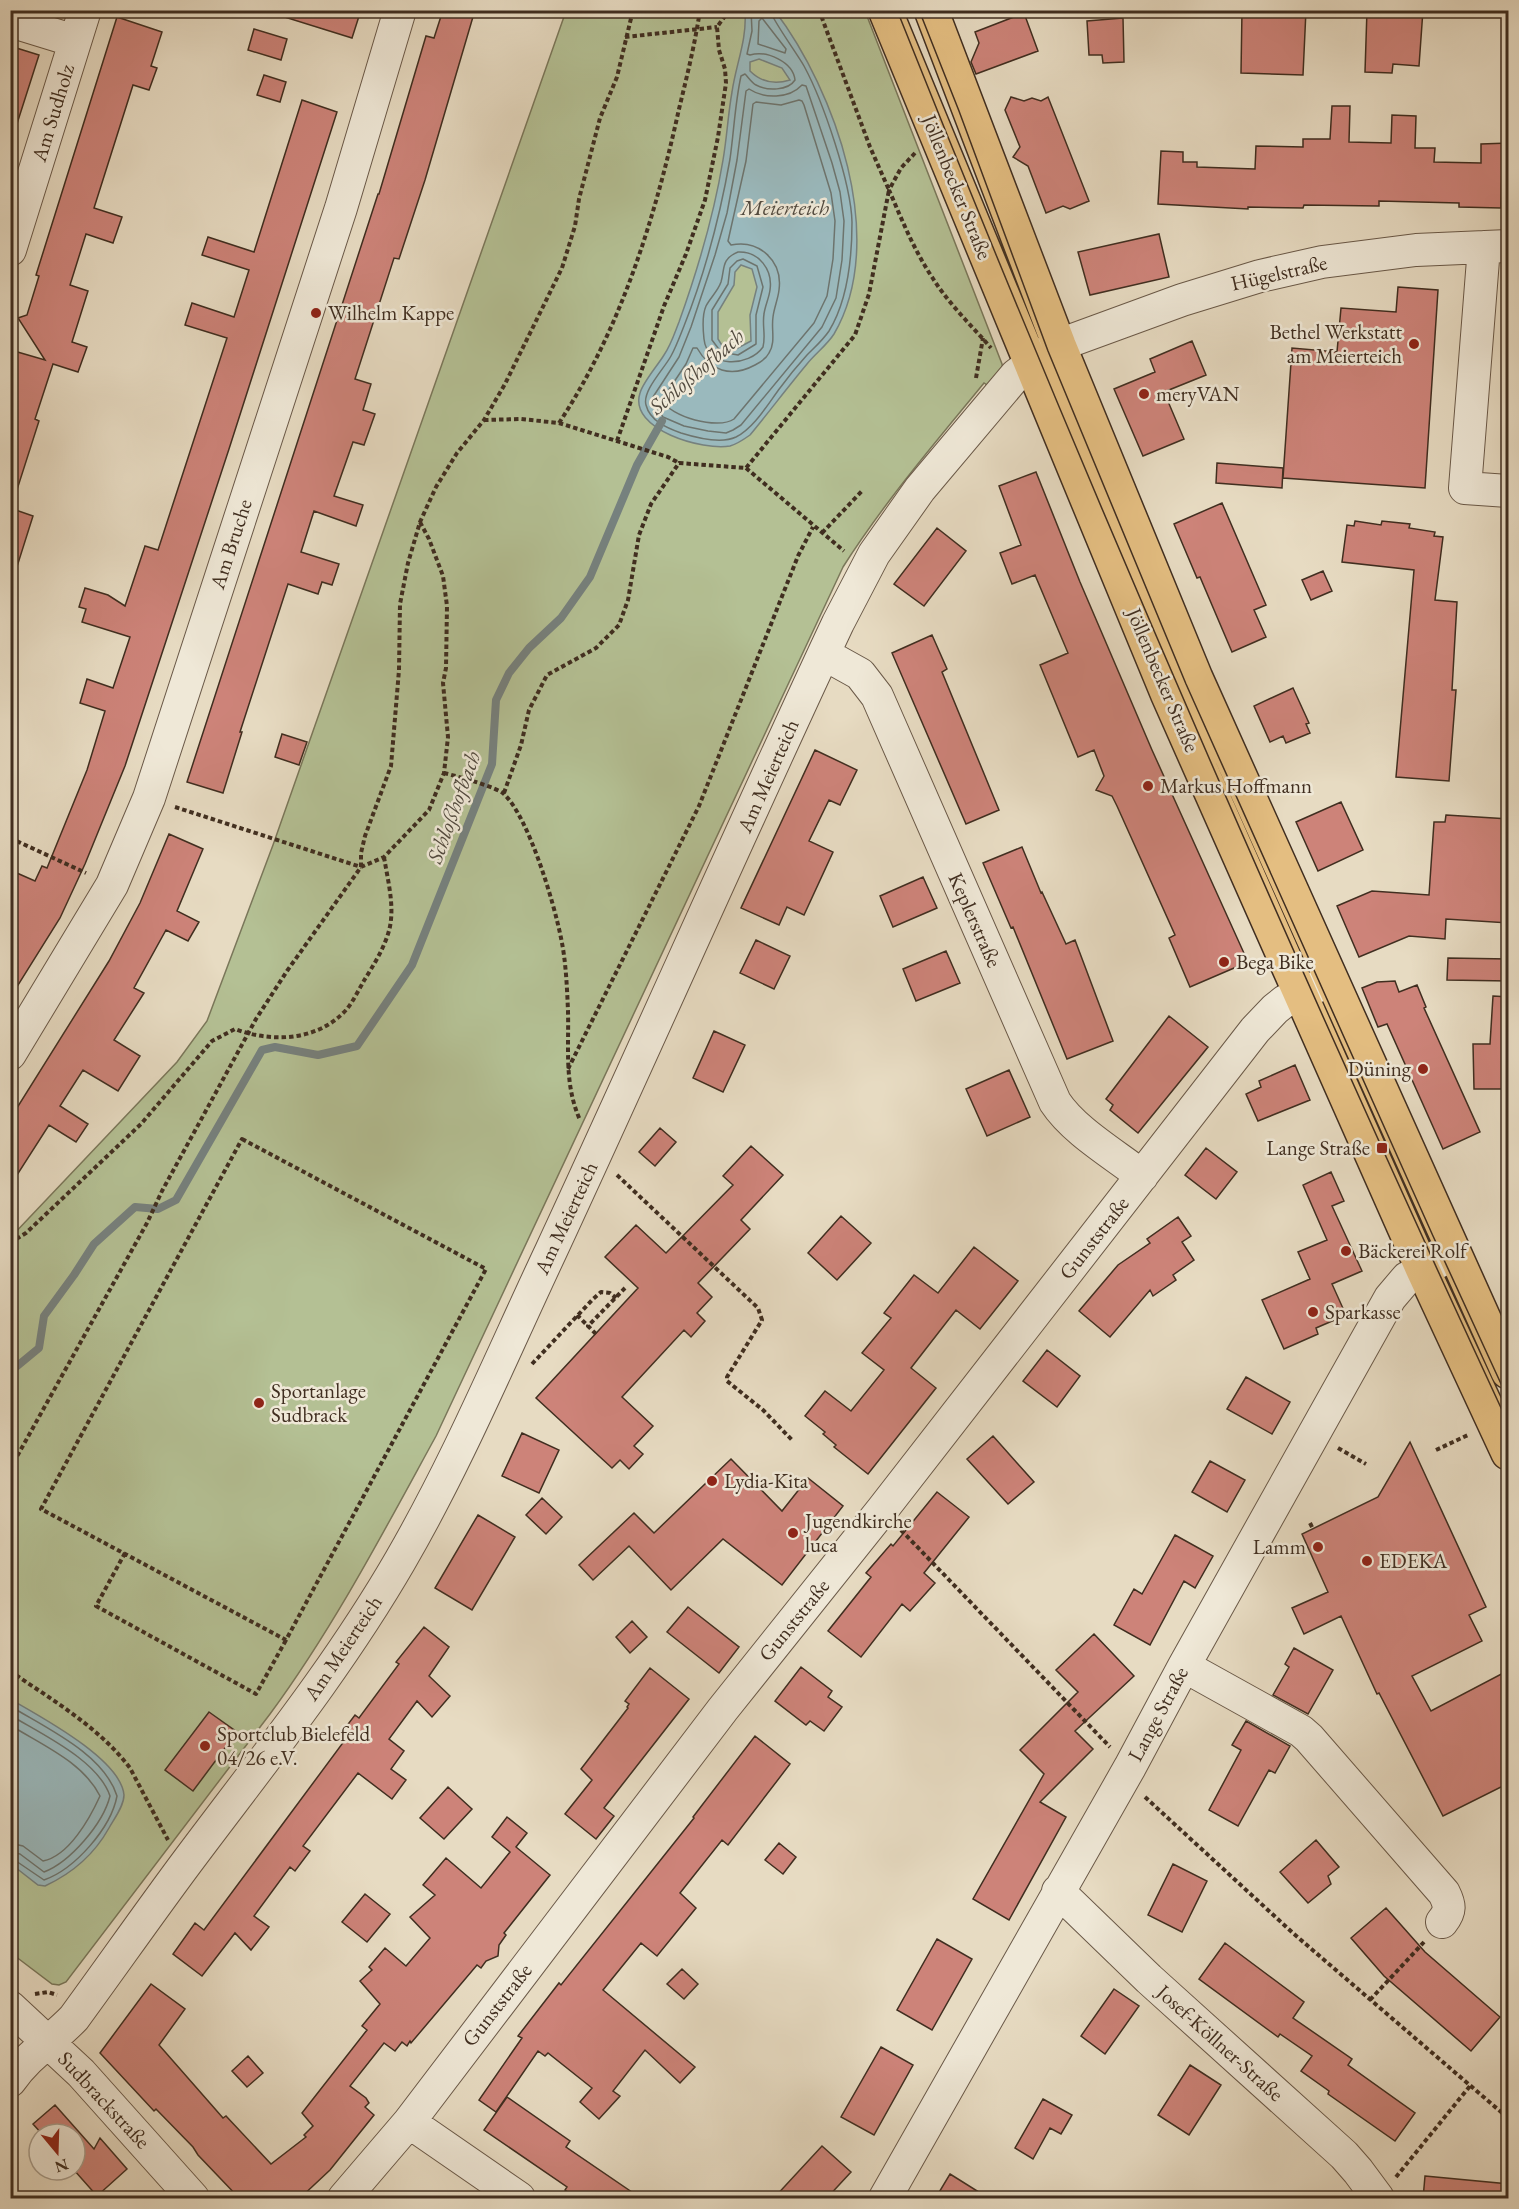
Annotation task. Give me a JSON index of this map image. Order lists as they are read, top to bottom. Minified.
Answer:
{"streets":{"main road":["Jöllenbecker Straße"],"street":["Am Sudholz","Hügelstraße","Am Bruche","Am Meierteich","Keplerstraße","Gunststraße","Lange Straße","Josef-Köllner-Straße","Sudbrackstraße"]},"crossings":[["Jöllenbecker Straße","Hügelstraße"],["Jöllenbecker Straße","Am Meierteich"],["Jöllenbecker Straße","Gunststraße"],["Jöllenbecker Straße","Lange Straße"],["Am Meierteich","Keplerstraße"],["Am Meierteich","Sudbrackstraße"],["Keplerstraße","Gunststraße"],["Lange Straße","Josef-Köllner-Straße"]],"water":["Meierteich","Schloßhofbach"],"places":{"other":["Wilhelm Kappe","Bethel Werkstatt am Meierteich","meryVAN","Markus Hoffmann","Bega Bike","Düning","Bäckerei Rolf","Sparkasse","Sportanlage Sudbrack","Lydia-Kita","Jugendkirche luca","Lamm","EDEKA","Sportclub Bielefeld 04/26 e.V."],"transit":["Lange Straße"]},"north":"bottom"}
